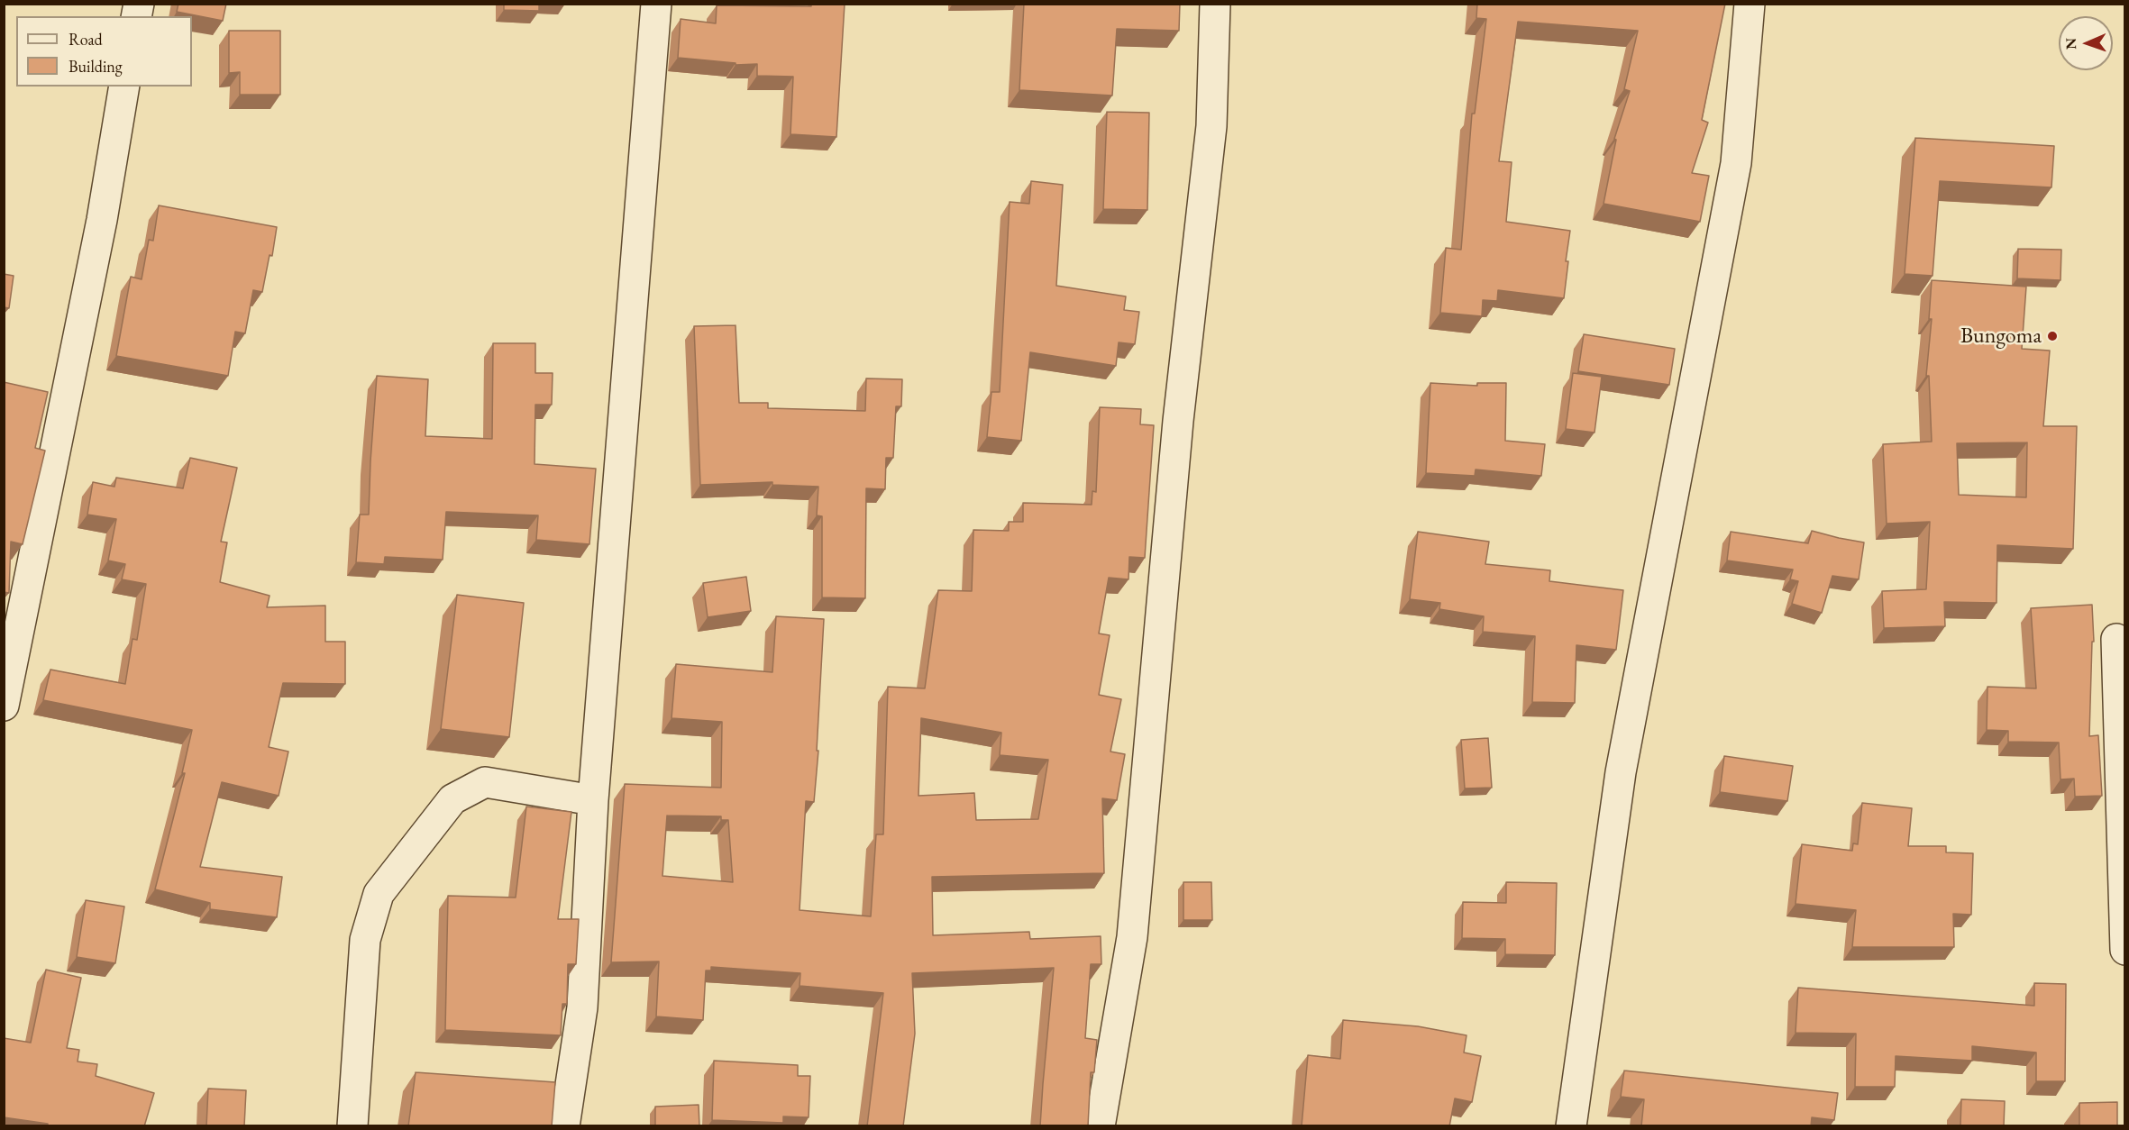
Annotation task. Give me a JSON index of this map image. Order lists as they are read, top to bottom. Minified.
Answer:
{"places":["Bungoma"],"legend":["Road","Building"],"north":"left"}
